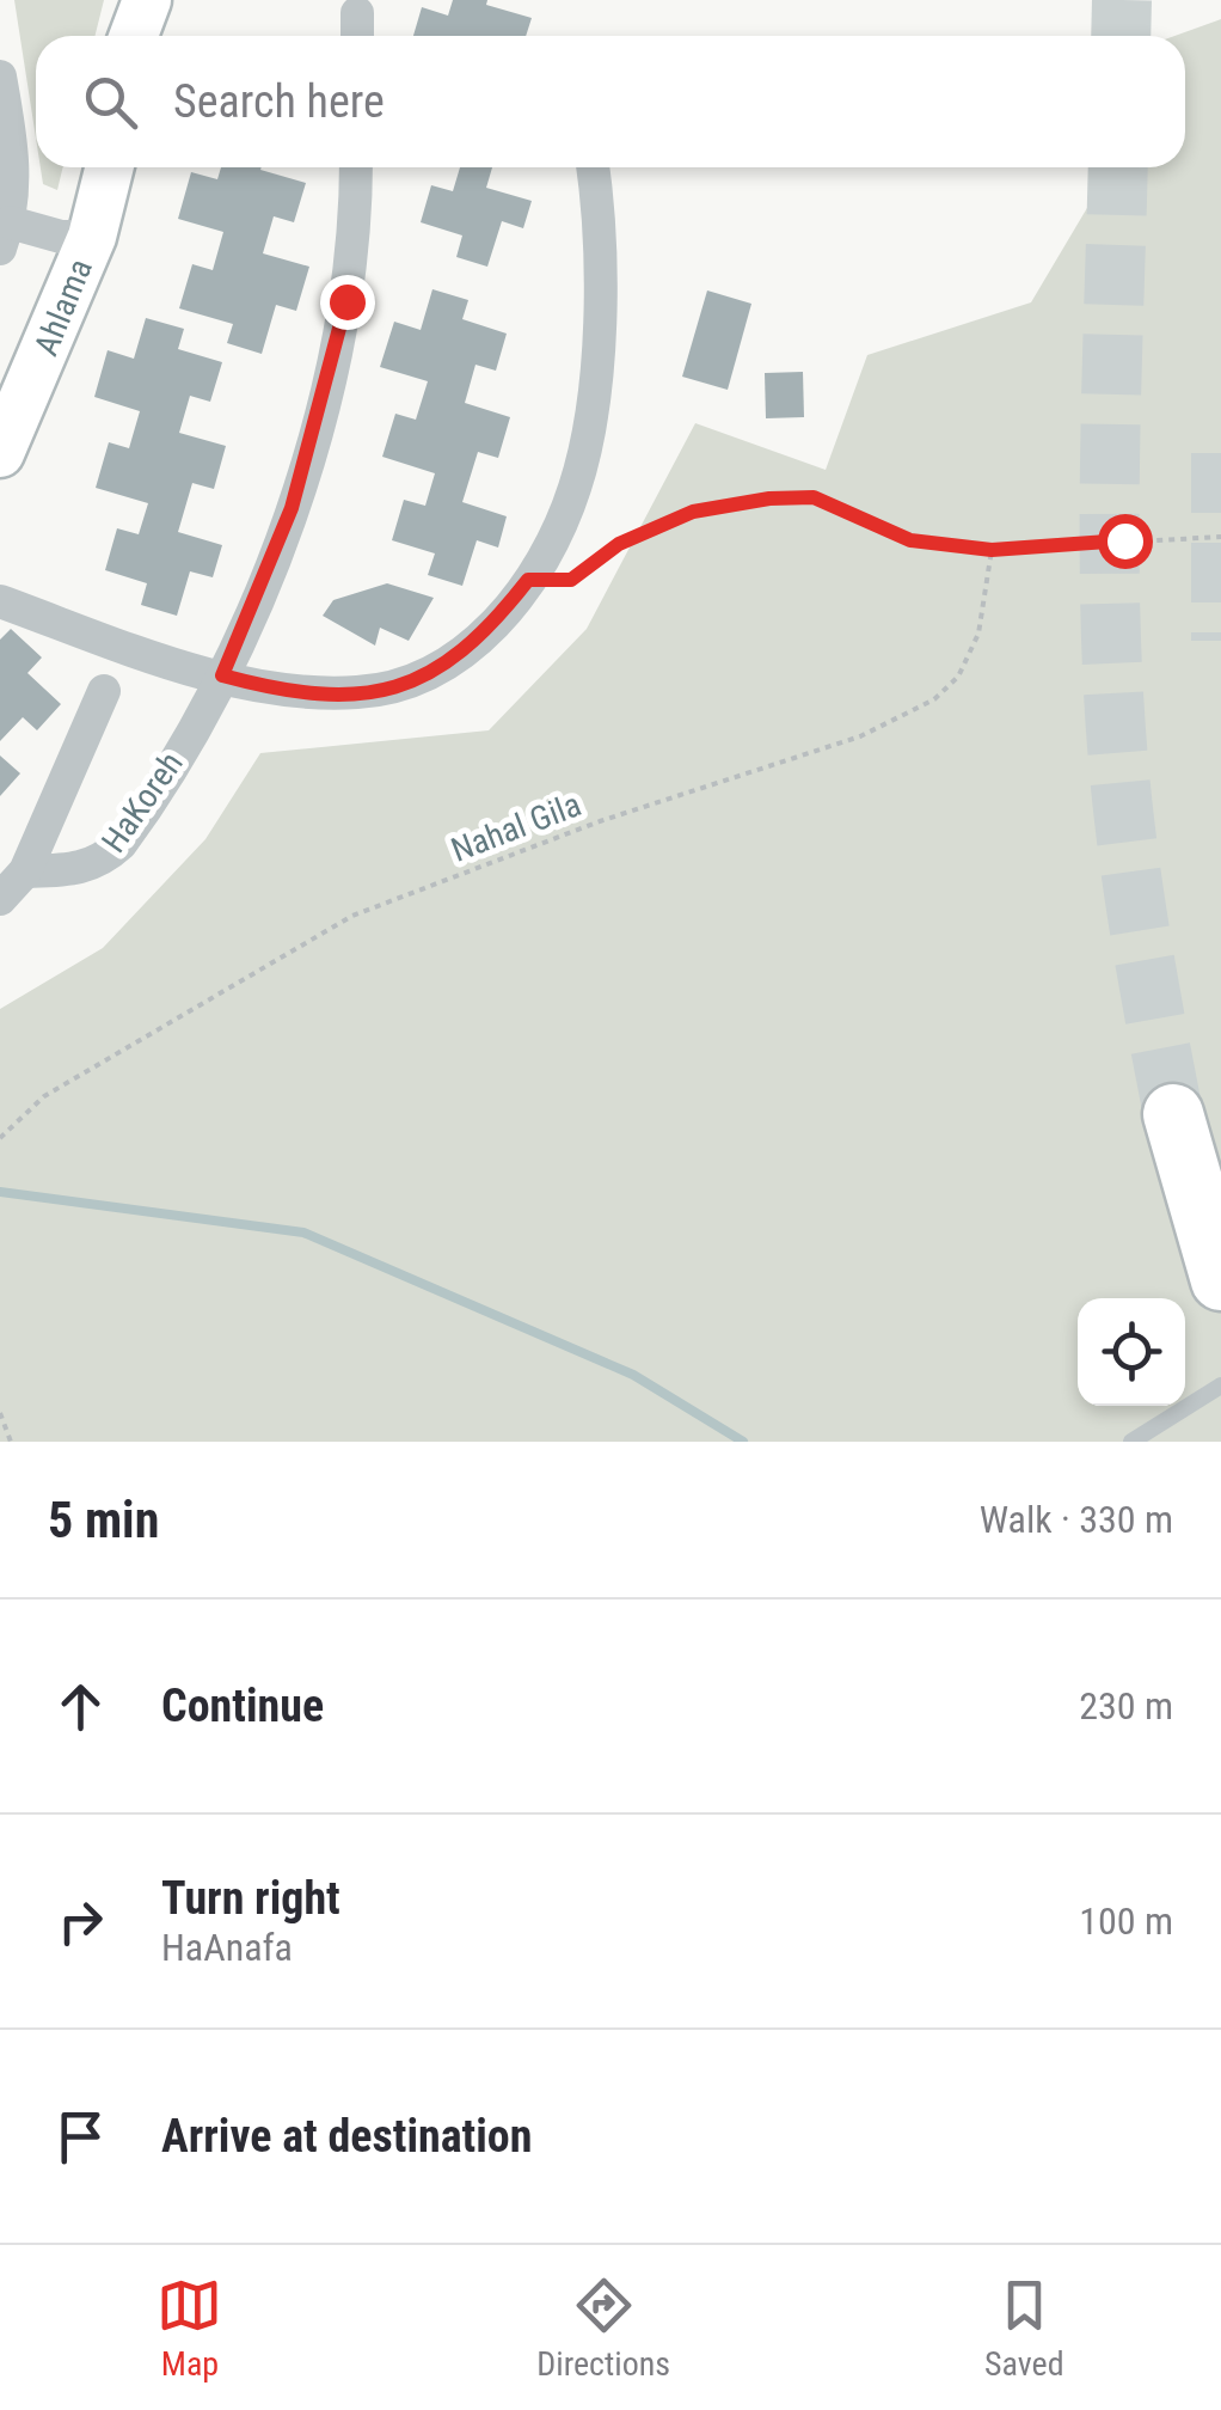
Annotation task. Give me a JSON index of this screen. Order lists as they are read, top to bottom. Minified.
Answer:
{"streets":{"street":["Ahlama","HaKoreh"],"path":["Nahal Gila"]},"page":{"search":"Search here","heading":["5 min","Walk · 330 m"],"list":[["Continue","230 m"],["Turn right","HaAnafa","100 m"],"Arrive at destination"],"nav":["Map","Directions","Saved"]}}
